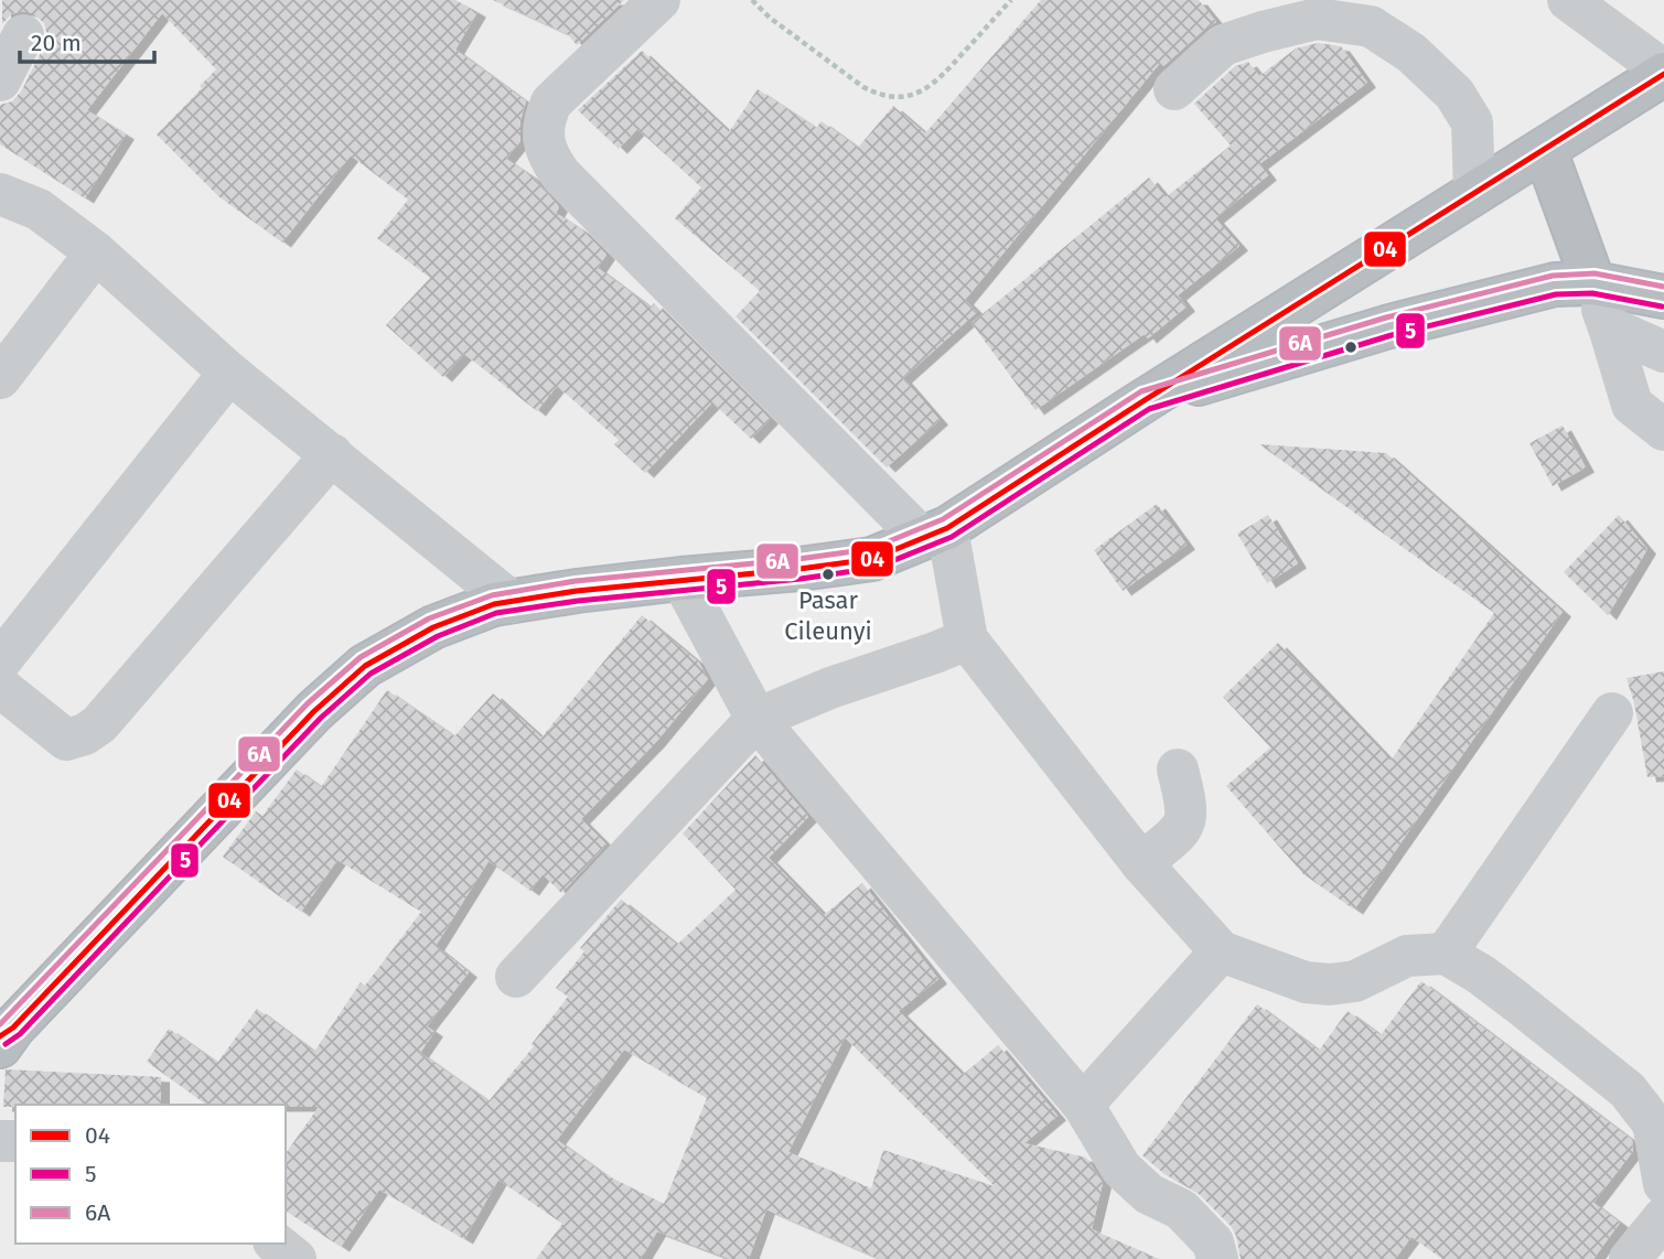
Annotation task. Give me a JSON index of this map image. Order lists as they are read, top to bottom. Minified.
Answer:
{"places":["Pasar Cileunyi"],"lines":["transit line 04","transit line 6A","transit line 5"],"legend":["04","5","6A"],"scale_bar":"20 m"}
